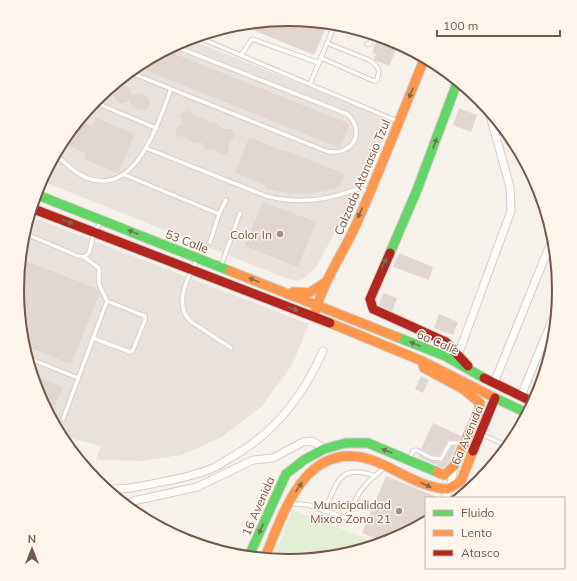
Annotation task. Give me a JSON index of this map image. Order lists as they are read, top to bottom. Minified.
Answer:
{"streets":{"main road":["Calzada Atanasio Tzul","53 Calle","6a Calle","6a Avenida","16 Avenida"]},"crossings":[["Calzada Atanasio Tzul","53 Calle"],["53 Calle","6a Calle"],["6a Calle","6a Avenida"],["6a Avenida","16 Avenida"]],"one_way":["Calzada Atanasio Tzul","16 Avenida"],"places":["Color In","Municipalidad Mixco Zona 21"],"legend":["Fluido","Lento","Atasco"],"scale_bar":"100 m","north":"top"}
